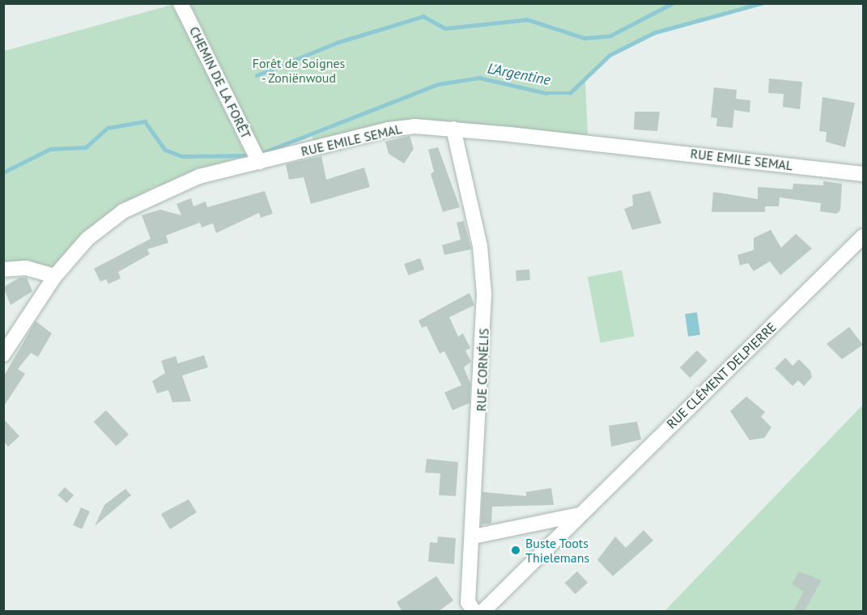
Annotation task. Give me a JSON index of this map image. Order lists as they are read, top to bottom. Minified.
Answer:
{"streets":{"street":["CHEMIN DE LA FORÊT","RUE EMILE SEMAL","RUE CORNÉLIS","RUE CLÉMENT DELPIERRE"]},"crossings":[["CHEMIN DE LA FORÊT","RUE EMILE SEMAL"],["RUE EMILE SEMAL","RUE CORNÉLIS"]],"water":["L'Argentine"],"parks":["Forêt de Soignes - Zoniënwoud"],"places":["Buste Toots Thielemans"]}
